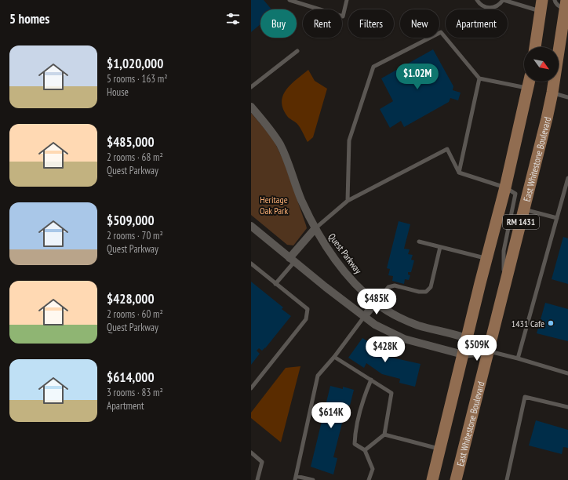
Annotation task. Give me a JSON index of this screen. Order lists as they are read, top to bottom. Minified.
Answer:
{"streets":{"main road":["East Whitestone Boulevard","RM 1431"],"street":["Quest Parkway"]},"crossings":[["East Whitestone Boulevard","Quest Parkway"],["RM 1431","Quest Parkway"]],"parks":["Heritage Oak Park"],"places":["1431 Cafe"],"north":"bottom right","page":{"heading":"5 homes","chip":["Buy","Rent","Filters","New","Apartment"],"list":[{"name":"$1,020,000","note":"5 rooms · 163 m² · House"},{"name":"$485,000","note":"2 rooms · 68 m² · Quest Parkway"},{"name":"$509,000","note":"2 rooms · 70 m² · Quest Parkway"},{"name":"$428,000","note":"2 rooms · 60 m² · Quest Parkway"},{"name":"$614,000","note":"3 rooms · 83 m² · Apartment"}],"price":["$1.02M","$485K","$509K","$428K","$614K"]}}
